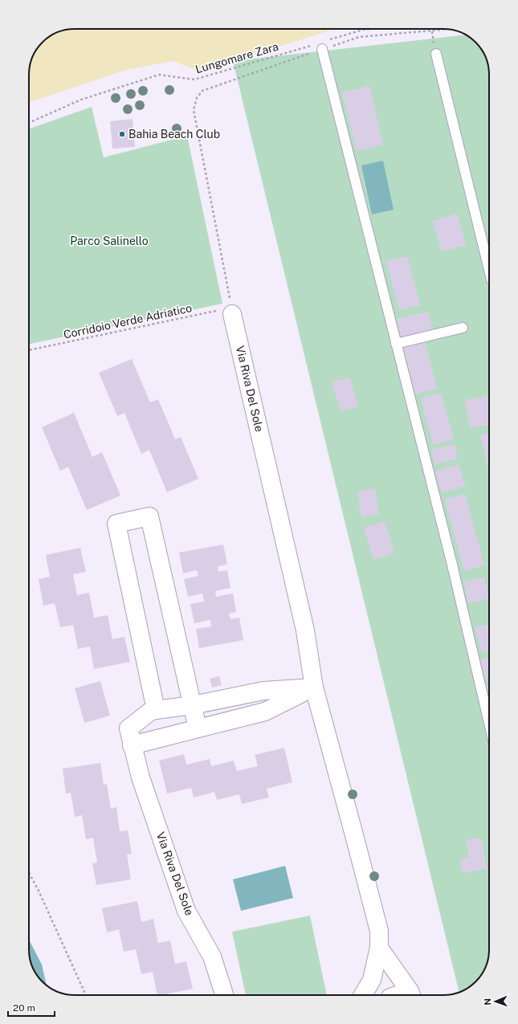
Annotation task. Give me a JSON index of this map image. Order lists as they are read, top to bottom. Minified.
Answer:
{"streets":{"street":["Via Riva Del Sole"],"path":["Lungomare Zara","Corridoio Verde Adriatico"]},"crossings":[["Corridoio Verde Adriatico","Via Riva Del Sole"]],"parks":["Parco Salinello"],"places":["Bahia Beach Club"],"scale_bar":"20 m","north":"left"}
